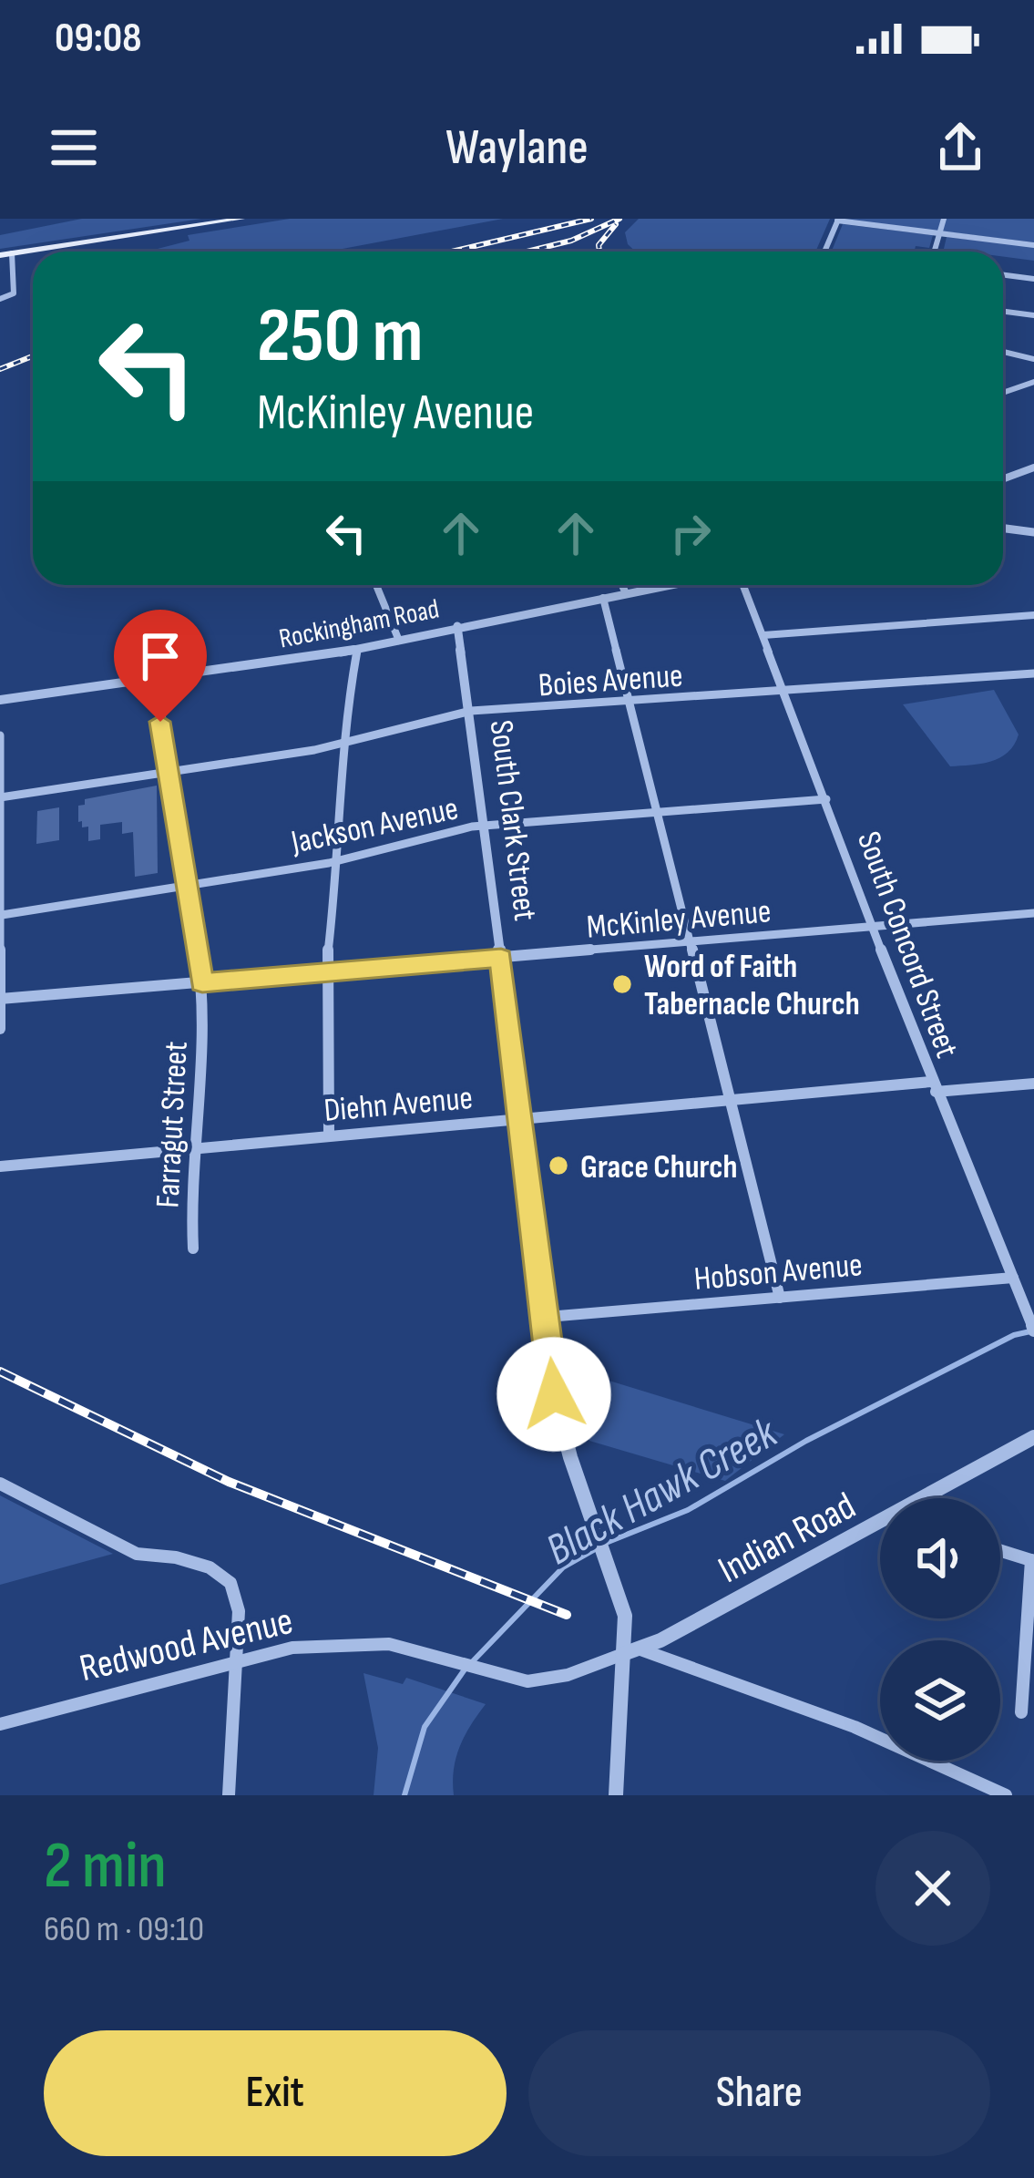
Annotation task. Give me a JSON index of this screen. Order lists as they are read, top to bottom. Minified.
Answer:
{"streets":{"street":["Rockingham Road","Boies Avenue","South Clark Street","Jackson Avenue","McKinley Avenue","South Concord Street","Diehn Avenue","Farragut Street","Hobson Avenue","Indian Road","Redwood Avenue"]},"crossings":[["Rockingham Road","South Clark Street"],["Rockingham Road","Farragut Street"],["Boies Avenue","South Clark Street"],["Boies Avenue","South Concord Street"],["Boies Avenue","Farragut Street"],["South Clark Street","Jackson Avenue"],["South Clark Street","McKinley Avenue"],["South Clark Street","Diehn Avenue"],["South Clark Street","Hobson Avenue"],["South Clark Street","Indian Road"],["South Clark Street","Redwood Avenue"],["Jackson Avenue","South Concord Street"],["Jackson Avenue","Farragut Street"],["McKinley Avenue","South Concord Street"],["McKinley Avenue","Farragut Street"],["South Concord Street","Diehn Avenue"],["South Concord Street","Hobson Avenue"],["Diehn Avenue","Farragut Street"],["Indian Road","Redwood Avenue"]],"water":["Black Hawk Creek"],"places":["Word of Faith Tabernacle Church","Grace Church"],"page":{"status":"09:08","header":"Waylane","turn":["250 m","McKinley Avenue"],"heading":["2 min","660 m · 09:10"],"buttons":["Exit","Share"]}}
